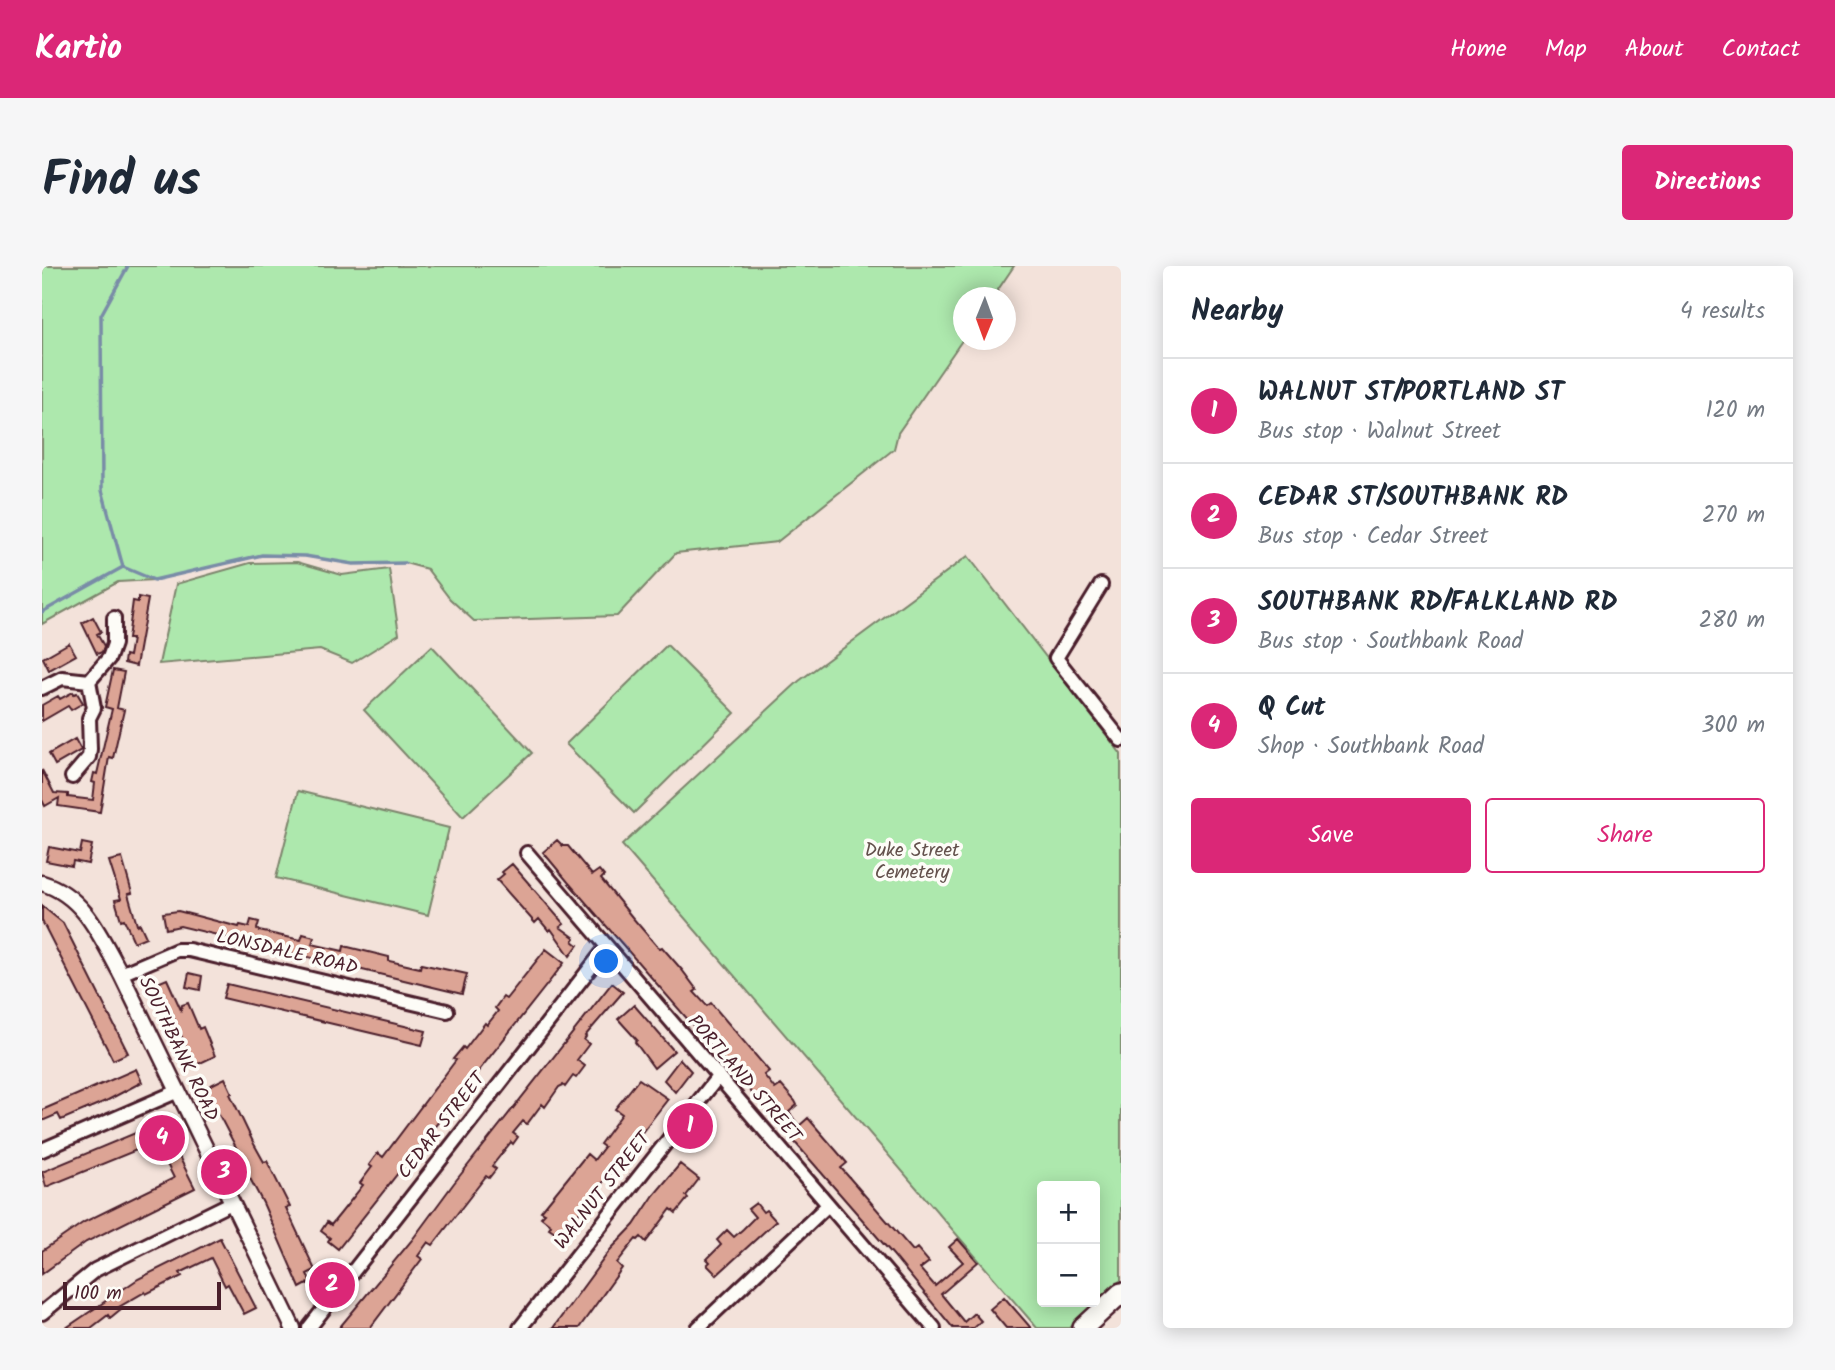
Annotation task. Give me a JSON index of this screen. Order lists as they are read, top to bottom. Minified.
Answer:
{"streets":{"street":["LONSDALE ROAD","SOUTHBANK ROAD","PORTLAND STREET","CEDAR STREET","WALNUT STREET"]},"crossings":[["LONSDALE ROAD","SOUTHBANK ROAD"],["PORTLAND STREET","CEDAR STREET"],["PORTLAND STREET","WALNUT STREET"]],"parks":["Duke Street Cemetery"],"scale_bar":"100 m","north":"bottom","page":{"header":"Kartio","nav":["Home","Map","About","Contact"],"title":"Find us","buttons":["Directions",["Save","Share"]],"heading":["Nearby","4 results"],"list":[{"mark":"1","name":"WALNUT ST/PORTLAND ST","note":"Bus stop · Walnut Street","value":"120 m"},{"mark":"2","name":"CEDAR ST/SOUTHBANK RD","note":"Bus stop · Cedar Street","value":"270 m"},{"mark":"3","name":"SOUTHBANK RD/FALKLAND RD","note":"Bus stop · Southbank Road","value":"280 m"},{"mark":"4","name":"Q Cut","note":"Shop · Southbank Road","value":"300 m"}],"pins":["1","4","3","2"],"map_buttons":["+","−"],"scale":"100 m"}}
